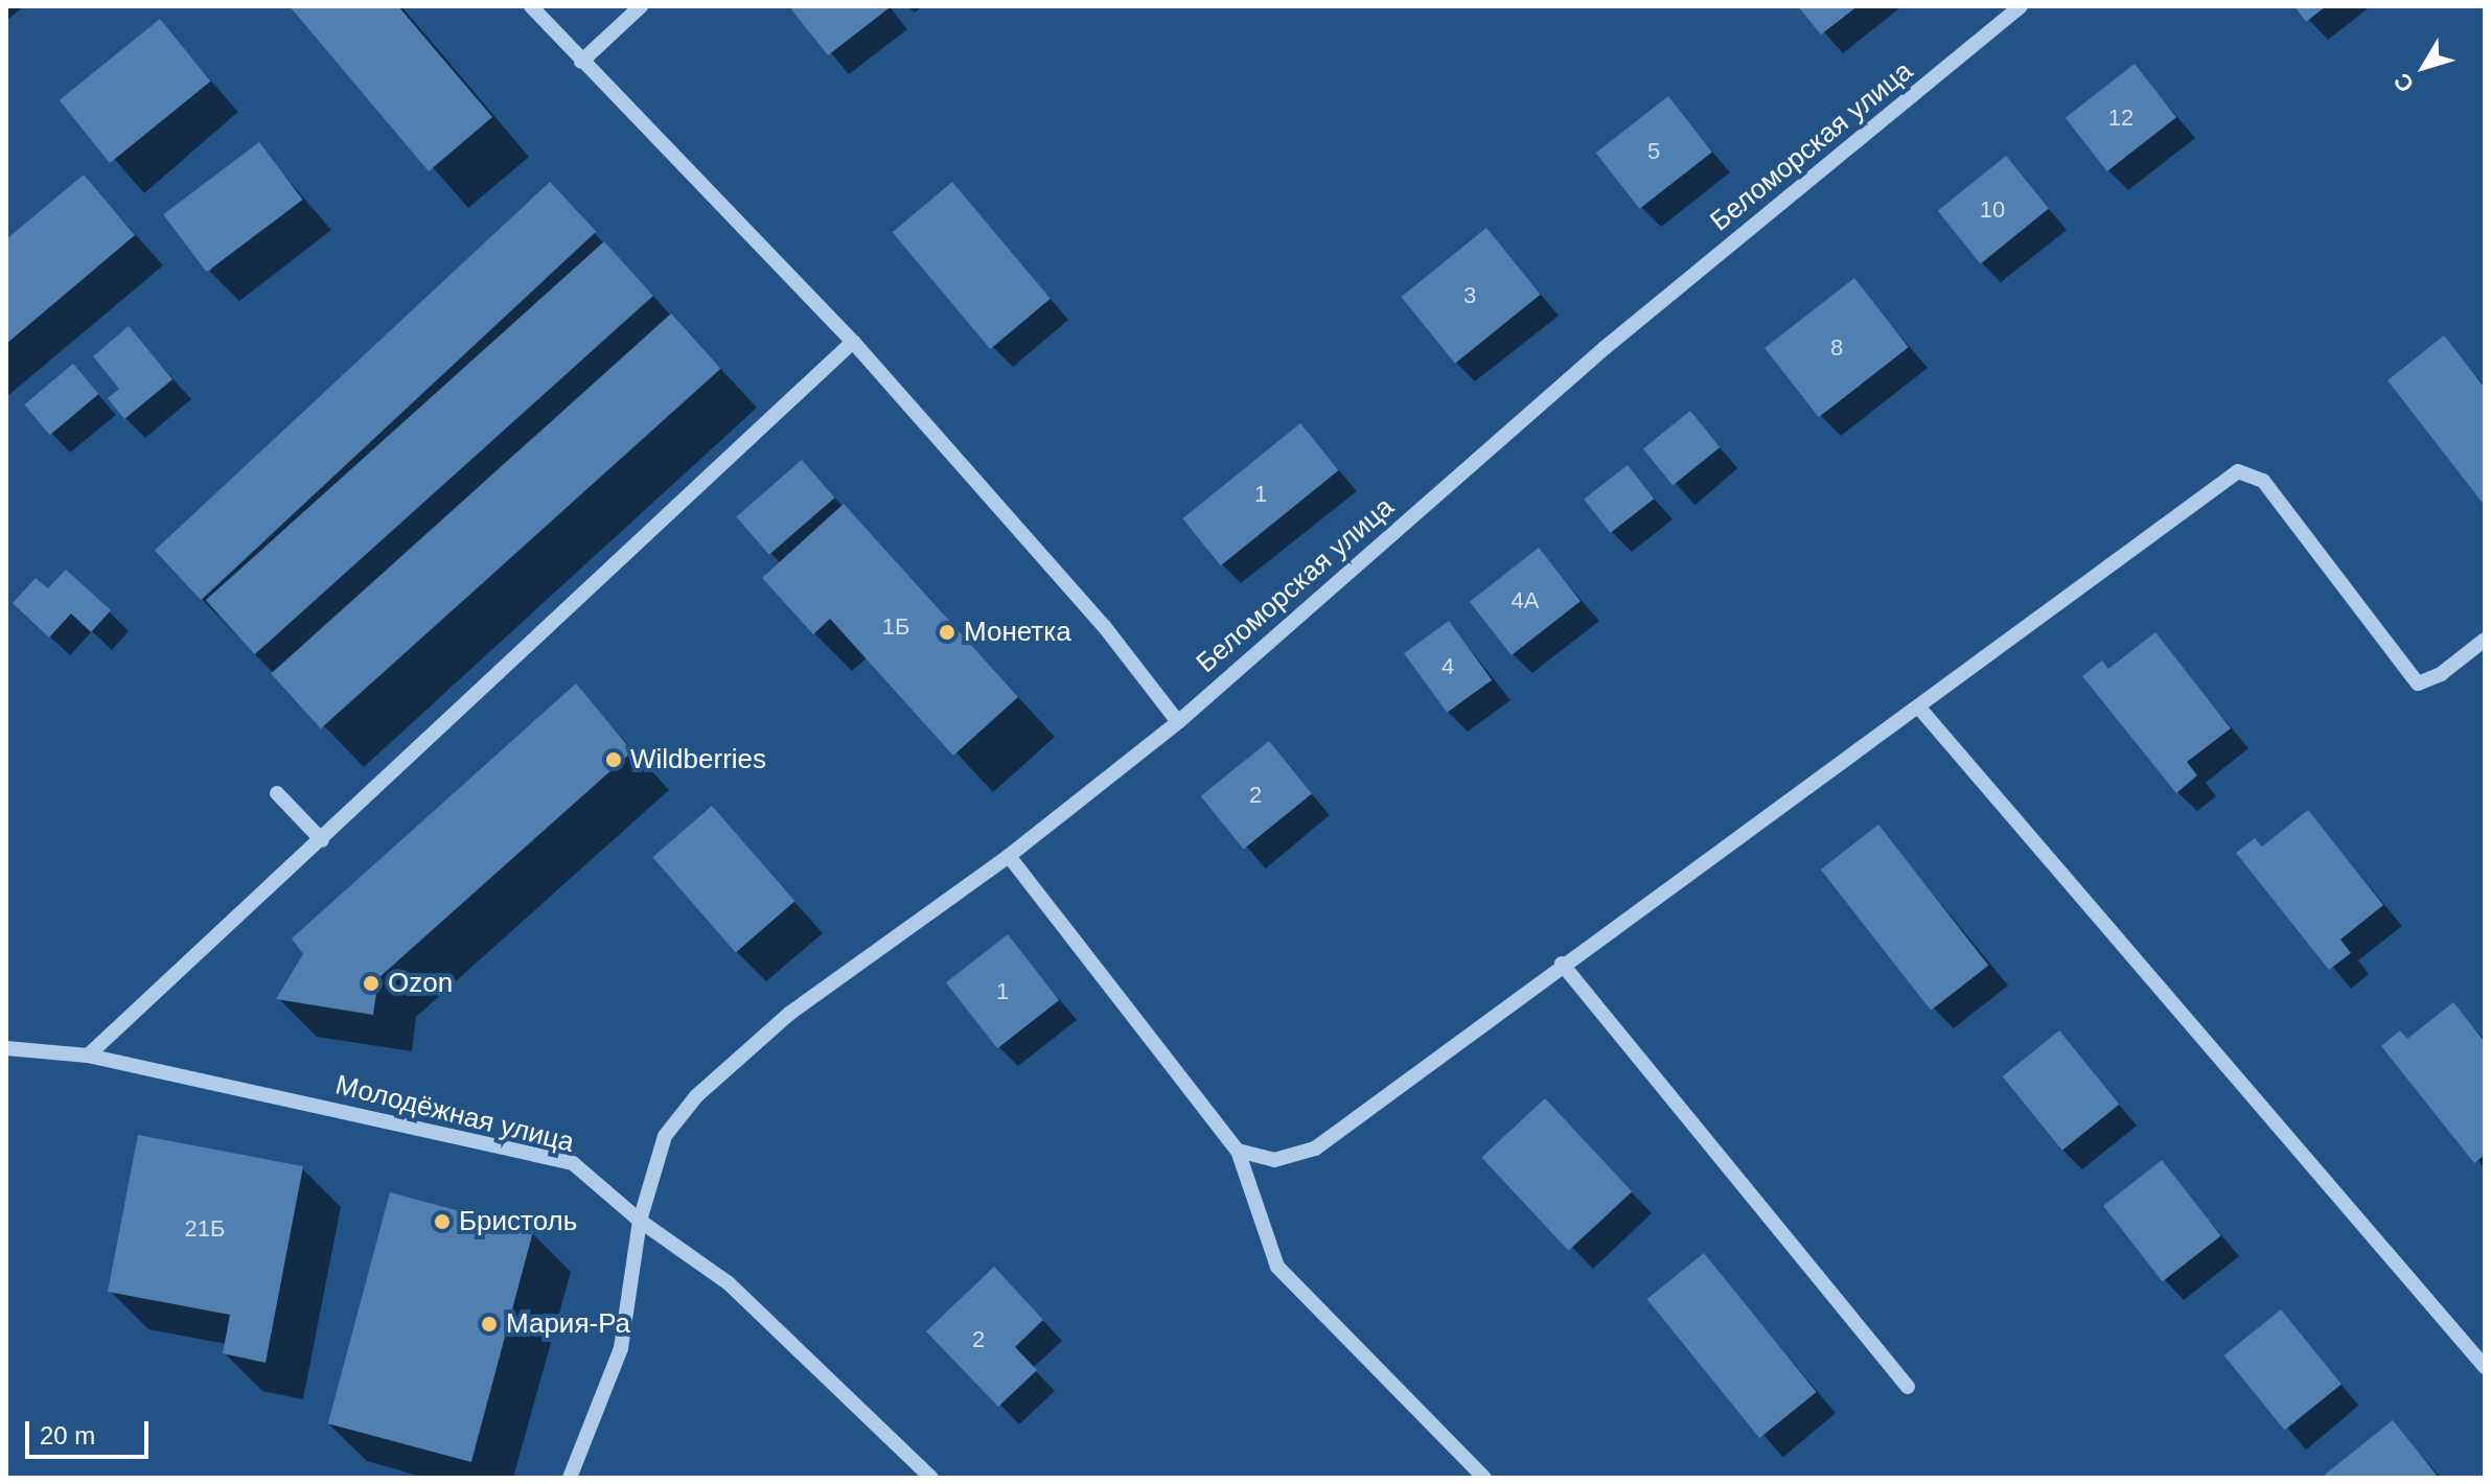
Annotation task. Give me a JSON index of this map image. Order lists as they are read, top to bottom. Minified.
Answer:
{"streets":{"street":["Беломорская улица","Молодёжная улица"]},"crossings":[["Беломорская улица","Молодёжная улица"]],"places":["Монетка","Wildberries","Ozon","Бристоль","Мария-Ра"],"house_numbers":["12","5","10","3","8","1","4А","1Б","4","2","1","21Б","2"],"scale_bar":"20 m","north":"bottom left"}
